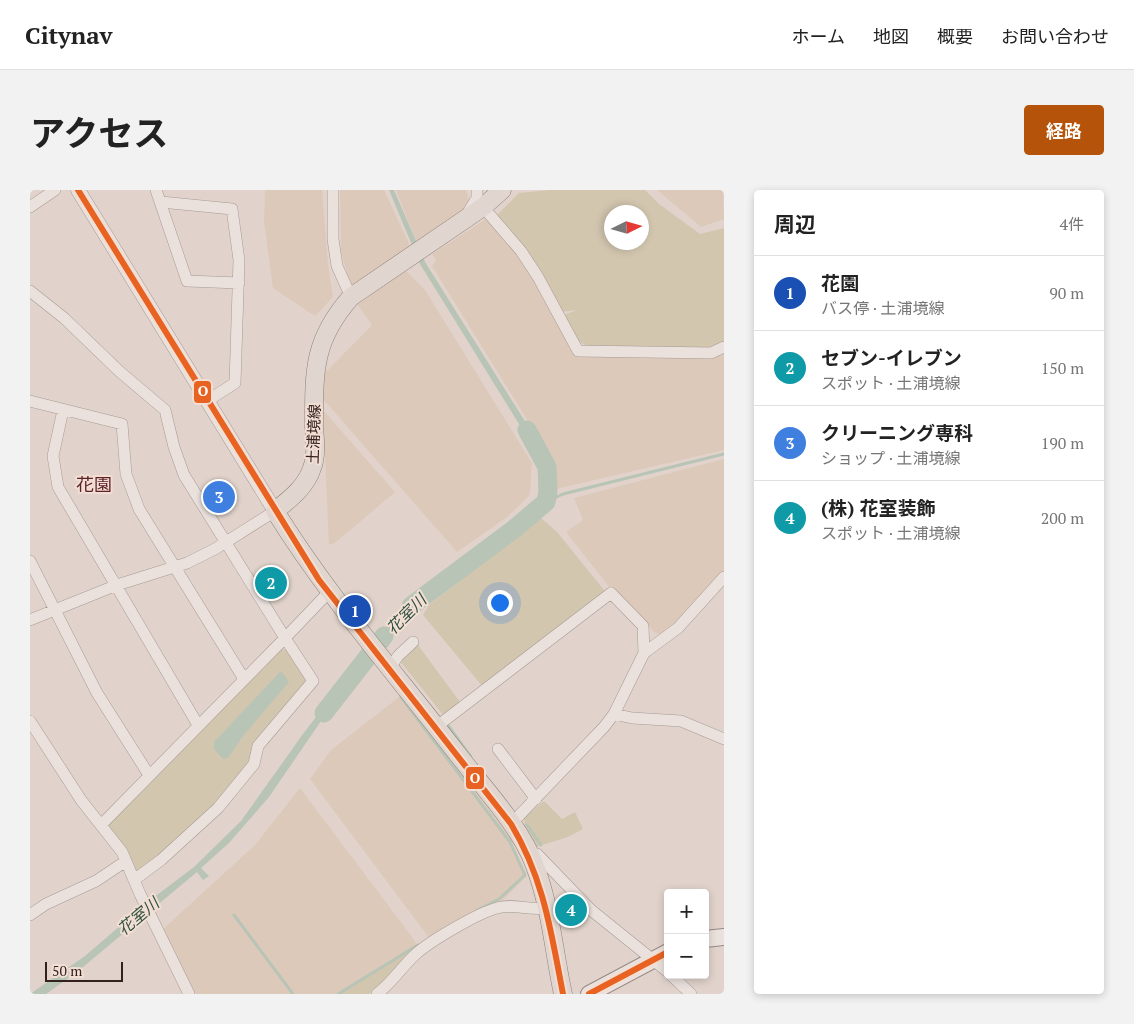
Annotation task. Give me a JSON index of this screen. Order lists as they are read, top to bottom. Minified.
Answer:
{"streets":{"main road":["土浦境線"]},"districts":["花園"],"water":["花室川"],"lines":["transit line O"],"scale_bar":"50 m","north":"right","page":{"header":"Citynav","nav":["ホーム","地図","概要","お問い合わせ"],"title":"アクセス","buttons":"経路","heading":["周辺","4件"],"list":[{"mark":"1","name":"花園","note":"バス停 · 土浦境線","value":"90 m"},{"mark":"2","name":"セブン-イレブン","note":"スポット · 土浦境線","value":"150 m"},{"mark":"3","name":"クリーニング専科","note":"ショップ · 土浦境線","value":"190 m"},{"mark":"4","name":"(株) 花室装飾","note":"スポット · 土浦境線","value":"200 m"}],"pins":["3","2","1","4"],"map_buttons":["+","−"],"scale":"50 m"}}
